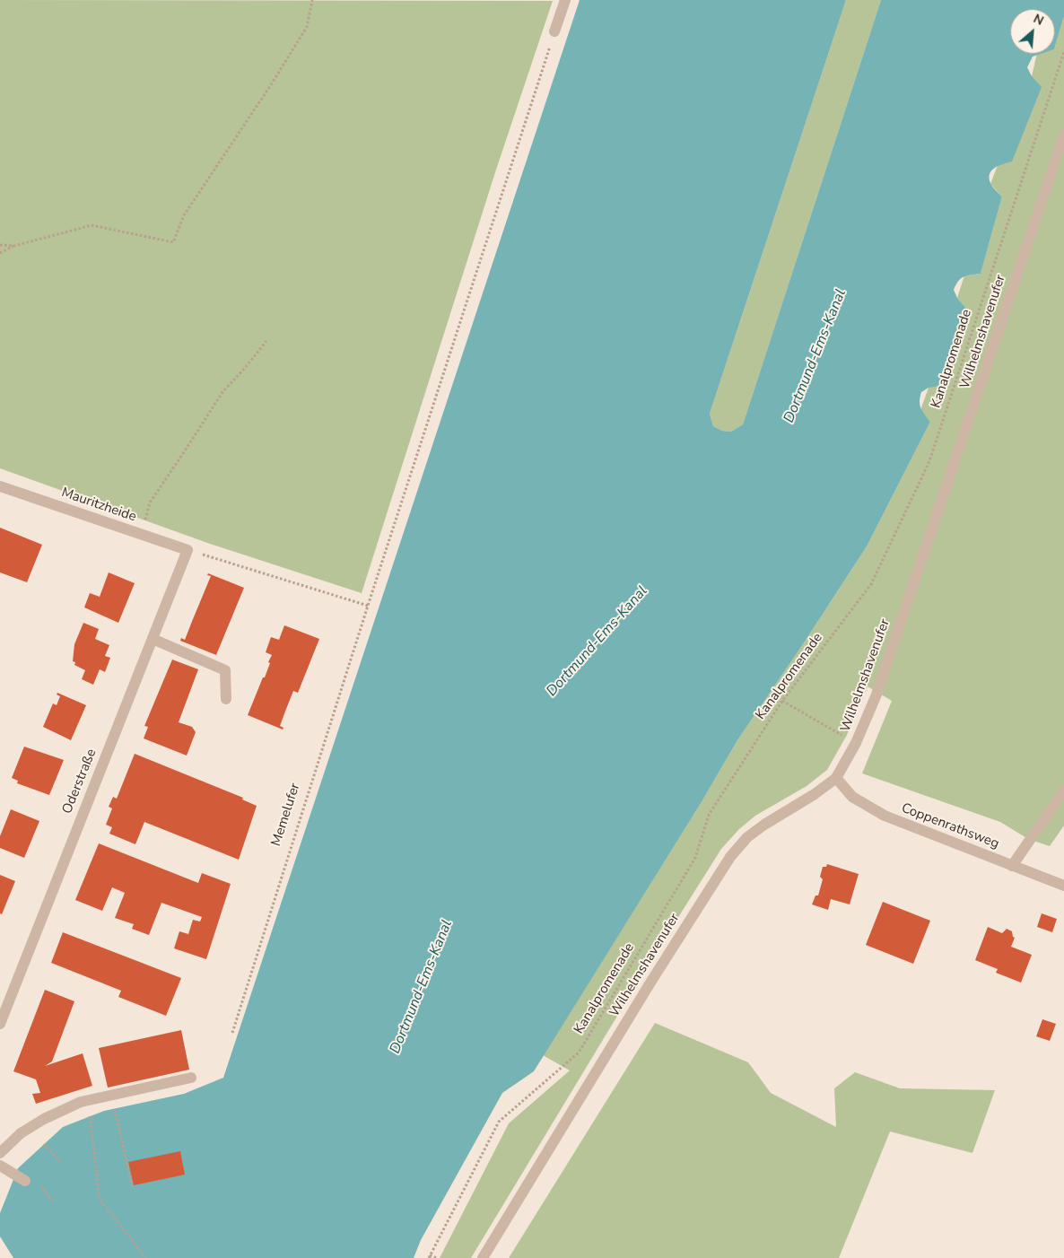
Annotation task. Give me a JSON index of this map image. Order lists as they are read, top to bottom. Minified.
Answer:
{"streets":{"street":["Wilhelmshavenufer","Mauritzheide","Oderstraße","Coppenrathsweg"],"path":["Kanalpromenade","Memelufer"]},"crossings":[["Wilhelmshavenufer","Coppenrathsweg"],["Mauritzheide","Oderstraße"]],"water":["Dortmund-Ems-Kanal"],"north":"top right"}
